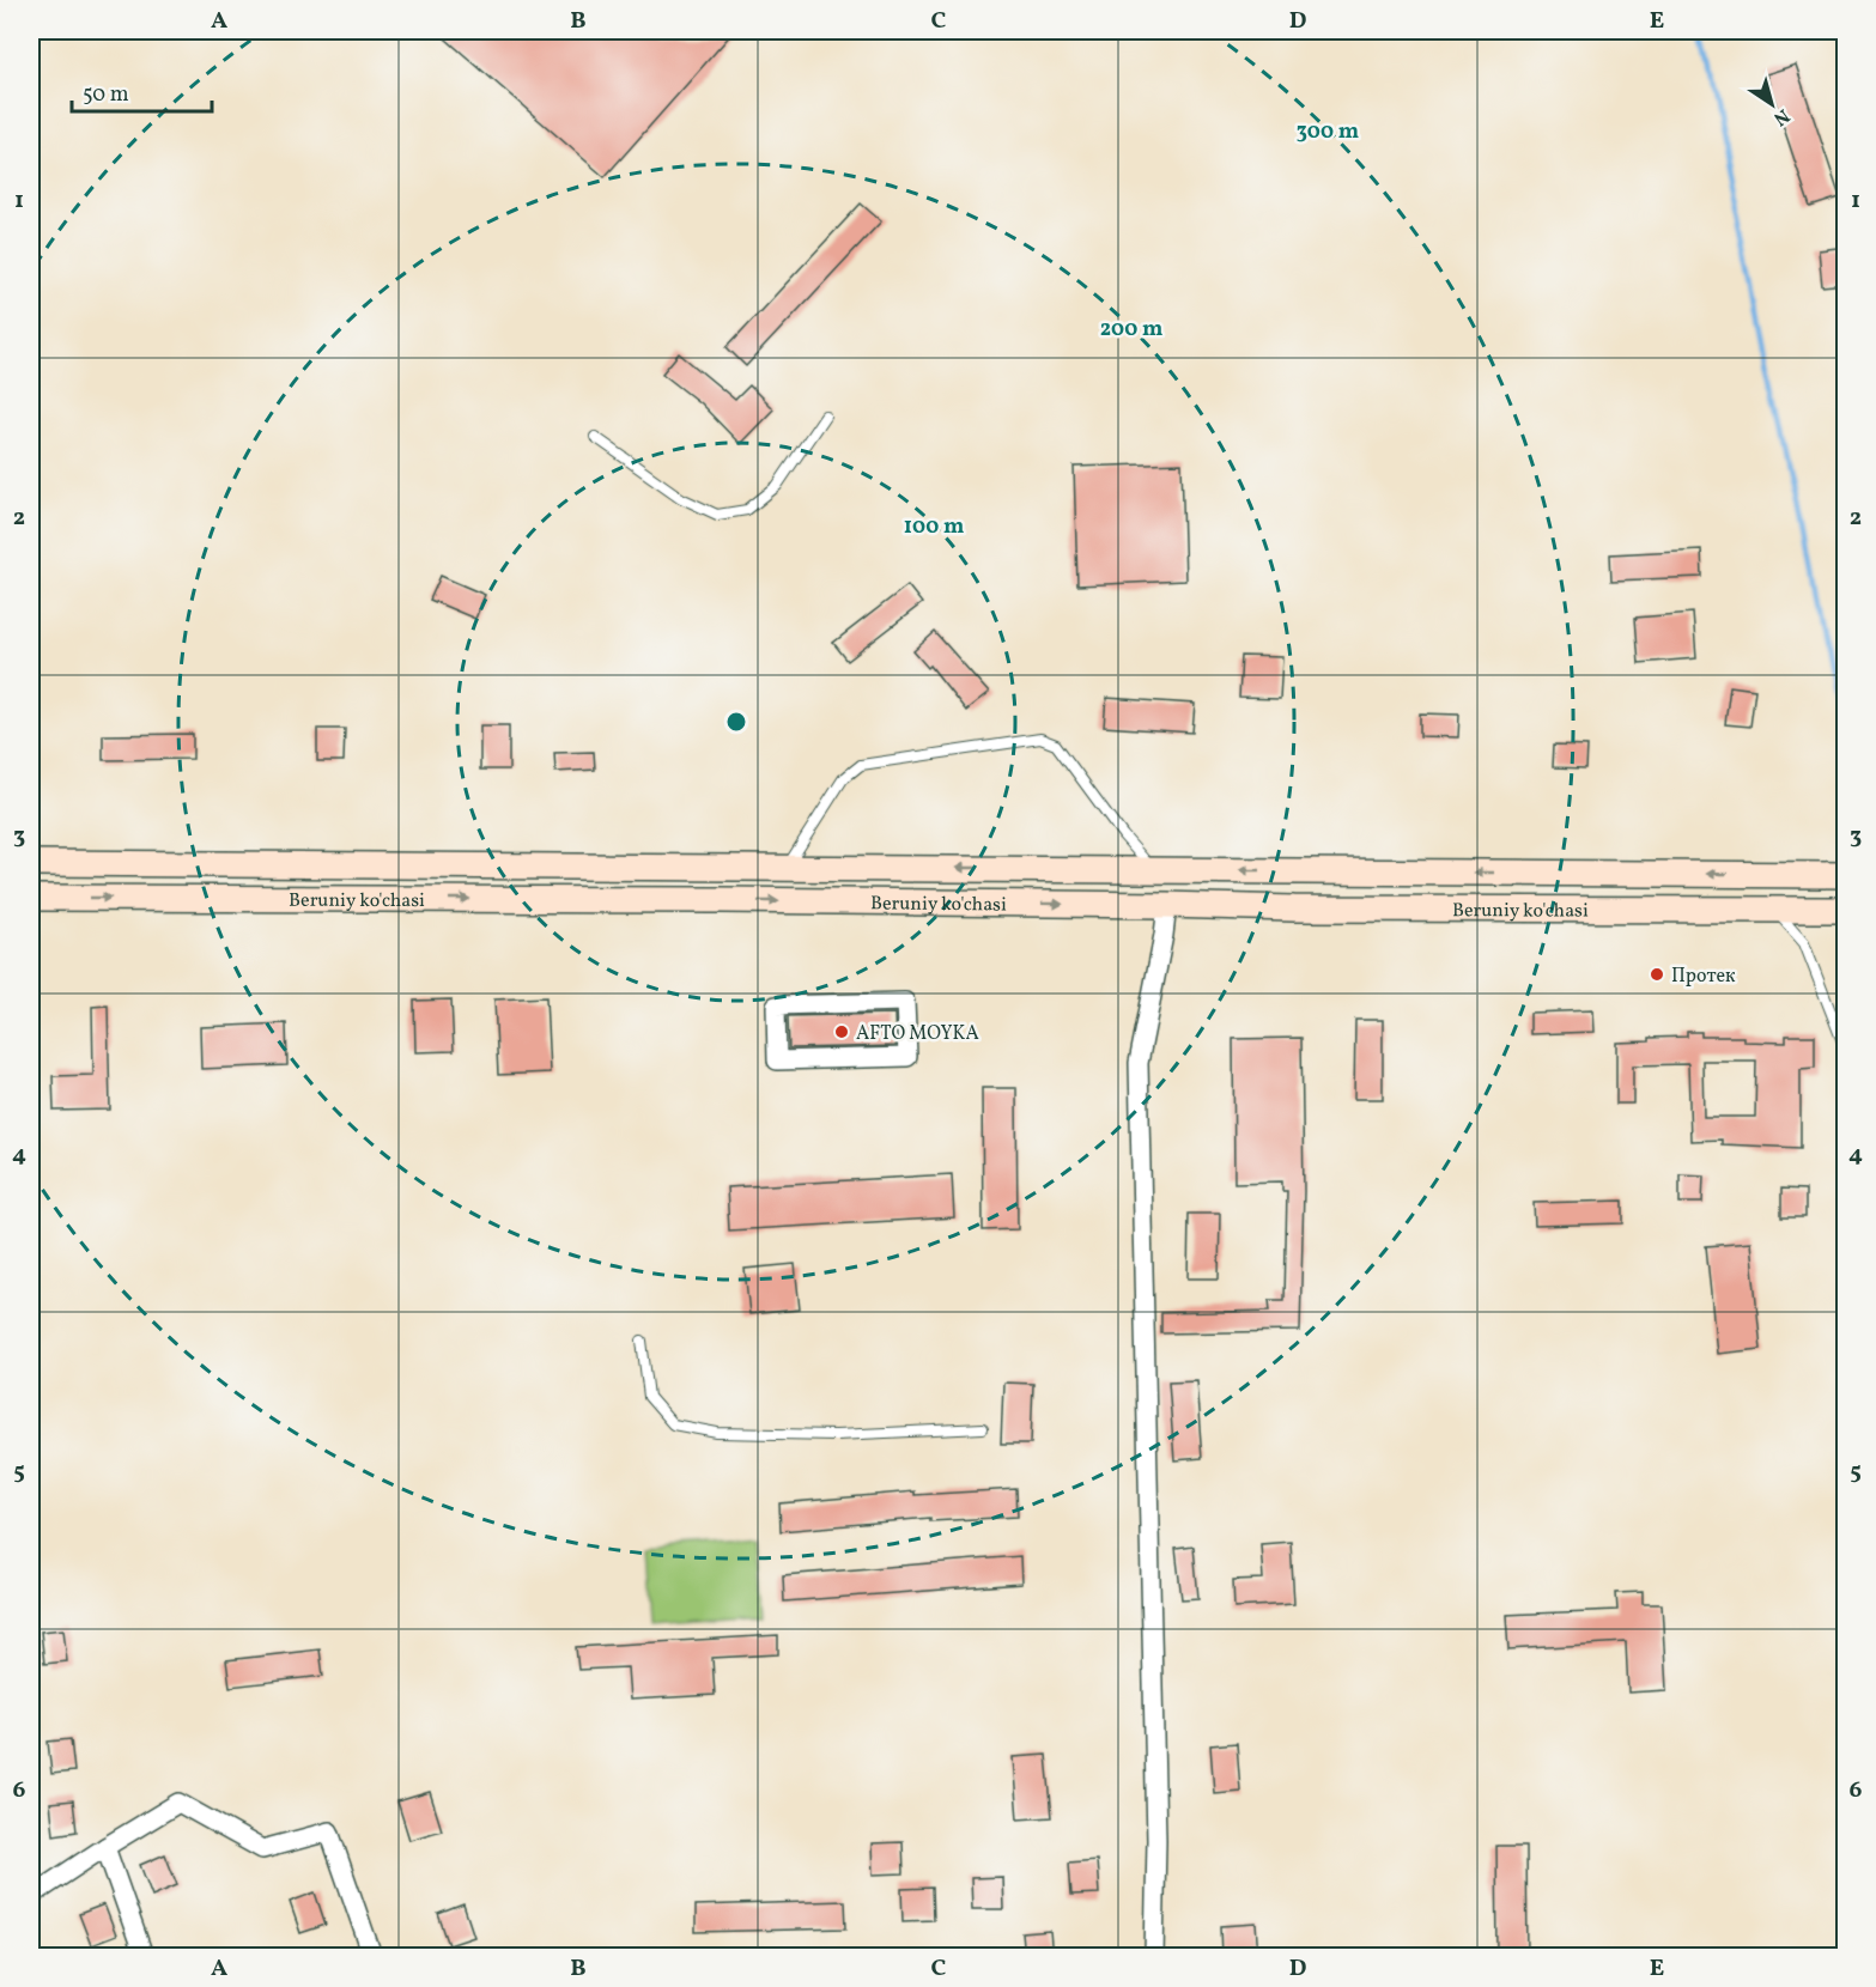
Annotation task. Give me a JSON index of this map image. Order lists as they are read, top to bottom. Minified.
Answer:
{"streets":{"main road":["Beruniy ko'chasi"]},"places":["Протек","AFTO MOYKA"],"scale_bar":"50 m","north":"bottom right","grid":{"columns":["A","B","C","D","E"],"rows":["1","2","3","4","5","6"]},"rings":["300 m","200 m","100 m"]}
